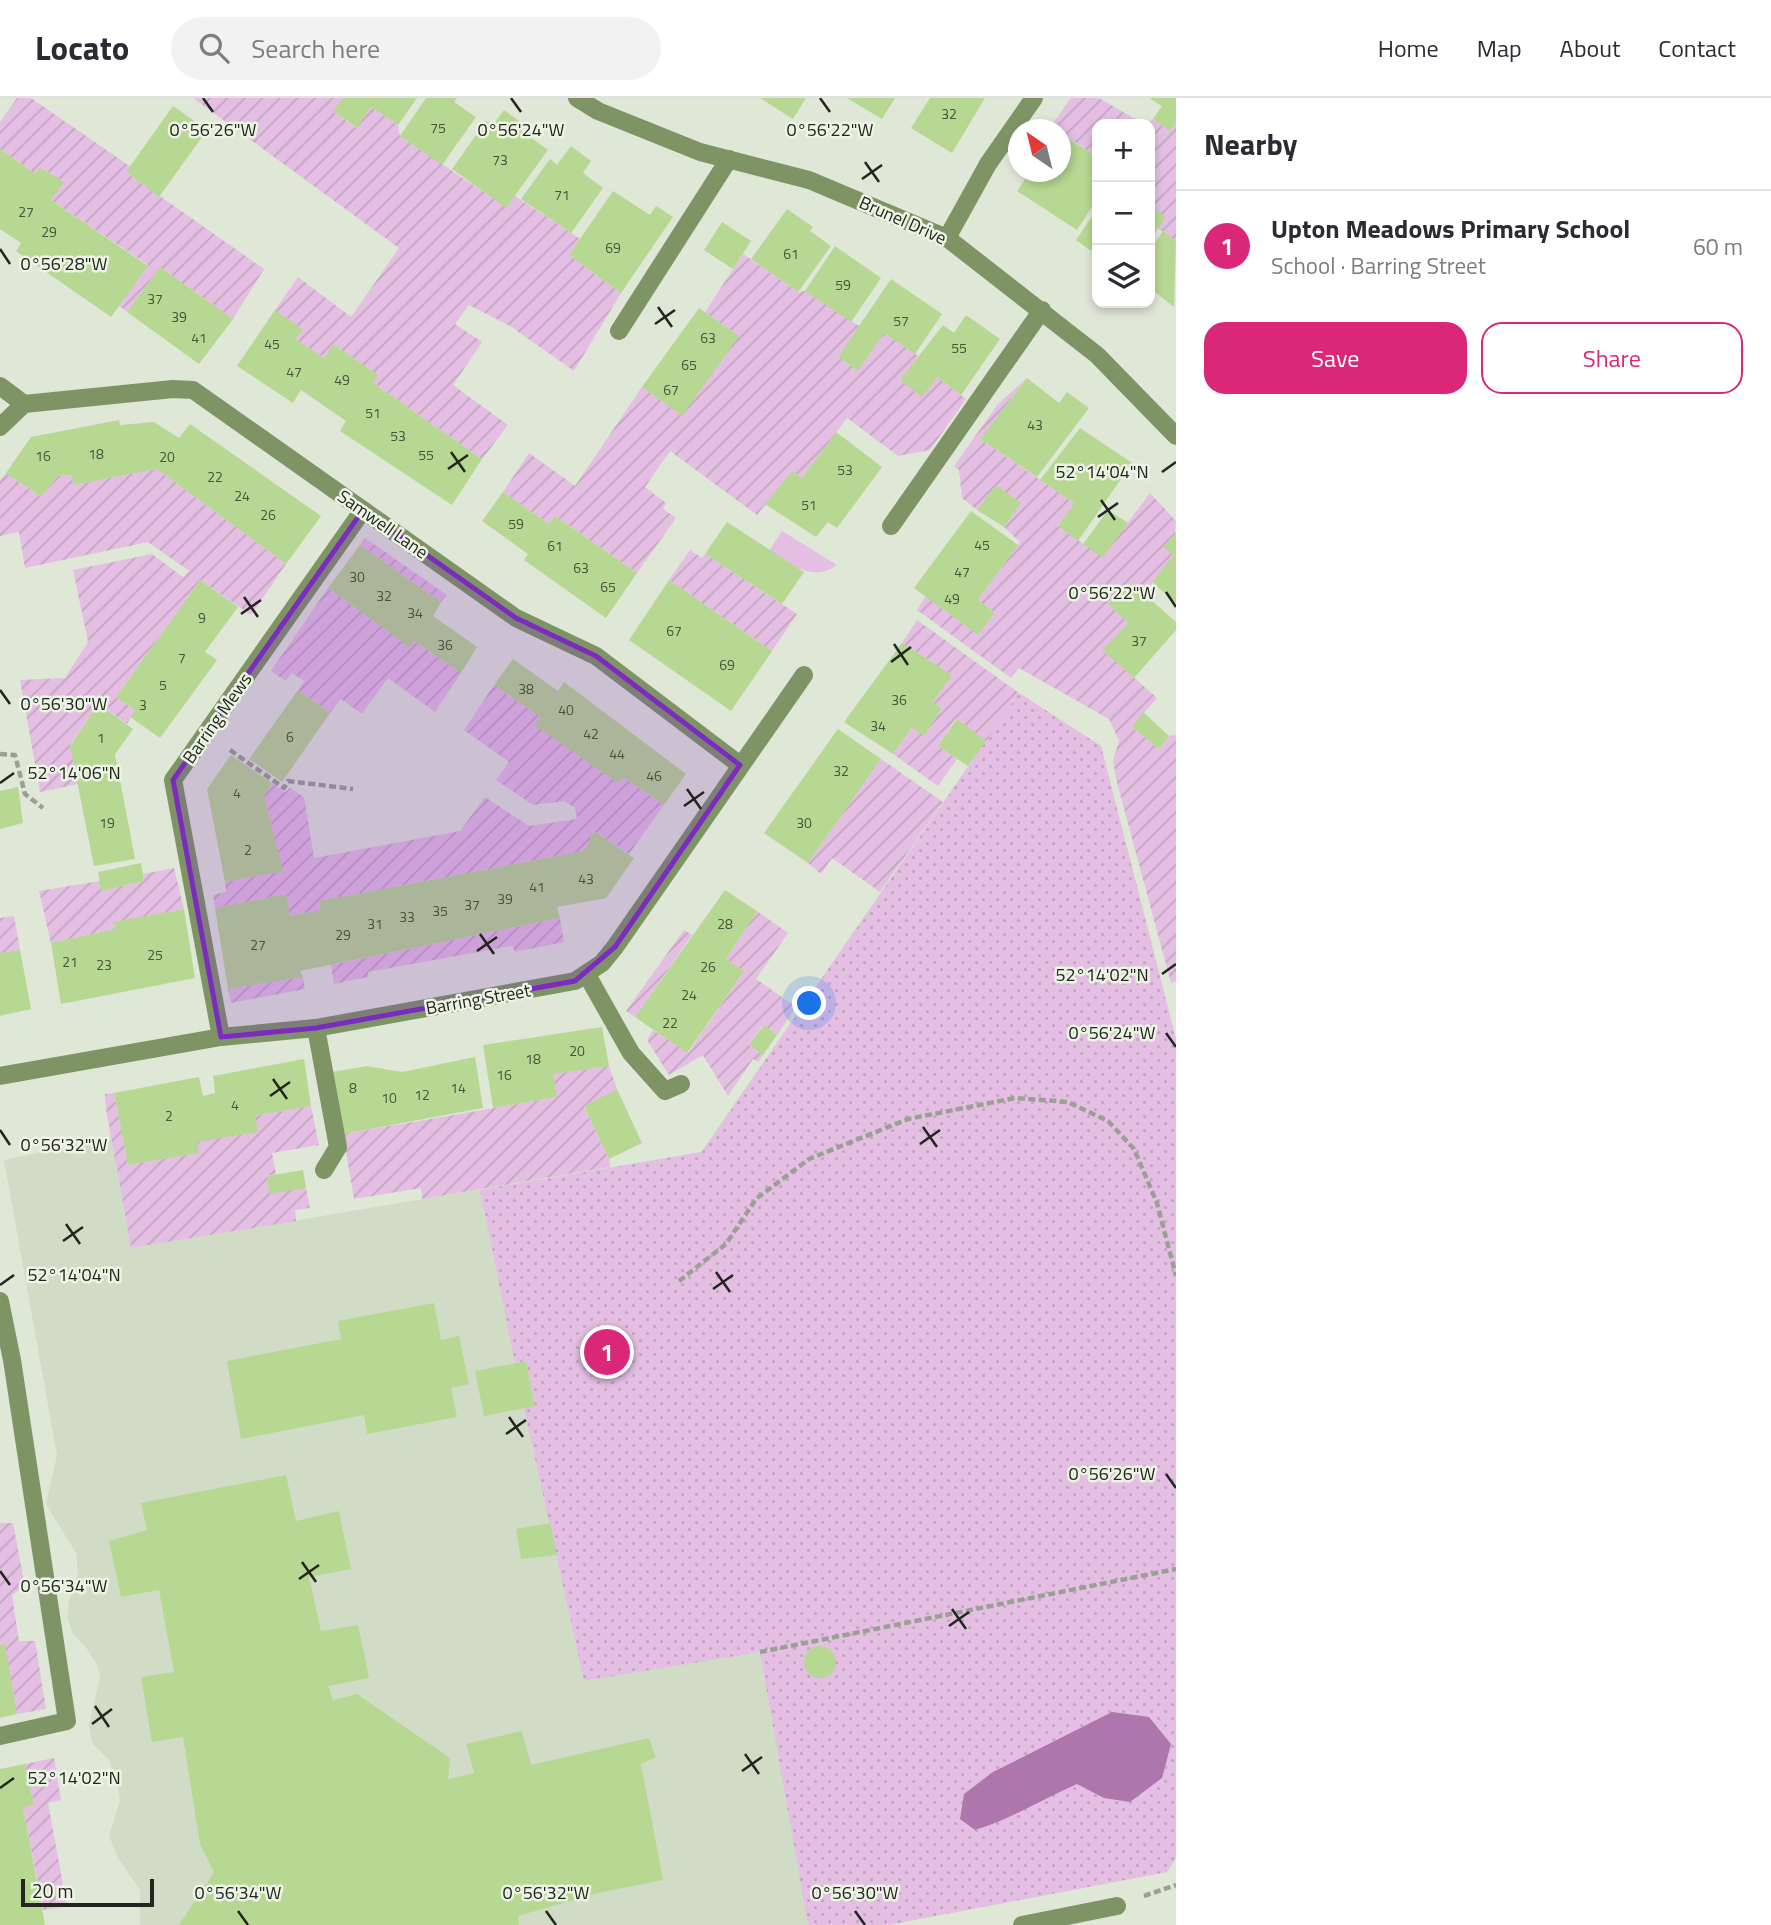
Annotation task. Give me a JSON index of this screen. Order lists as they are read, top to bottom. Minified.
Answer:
{"streets":{"street":["Brunel Drive","Samwell Lane","Barring Mews","Barring Street"]},"crossings":[["Samwell Lane","Barring Mews"],["Samwell Lane","Barring Street"],["Barring Mews","Barring Street"]],"house_numbers":["32","75","73","71","27","29","69","61","59","37","39","57","41","63","45","55","65","47","49","67","51","43","53","18","55","16","20","53","22","24","51","26","59","45","61","63","47","30","65","32","49","34","9","67","37","36","7","69","5","38","36","3","40","34","42","6","1","44","32","46","4","19","30","2","43","41","39","37","35","33","31","28","29","27","25","21","23","26","24","22","20","18","16","8","14","12","10","4","2"],"scale_bar":"20 m","north":"top left","page":{"header":"Locato","search":"Search here","nav":["Home","Map","About","Contact"],"heading":"Nearby","map_buttons":["+","−"],"list":[{"mark":"1","name":"Upton Meadows Primary School","note":"School · Barring Street","value":"60 m"}],"buttons":["Save","Share"],"pins":"1","scale":"20 m"},"coordinates":["0°56'24\"W","0°56'26\"W","0°56'22\"W","0°56'28\"W","52°14'04\"N","0°56'30\"W","52°14'06\"N","52°14'02\"N","0°56'32\"W","0°56'34\"W"]}
